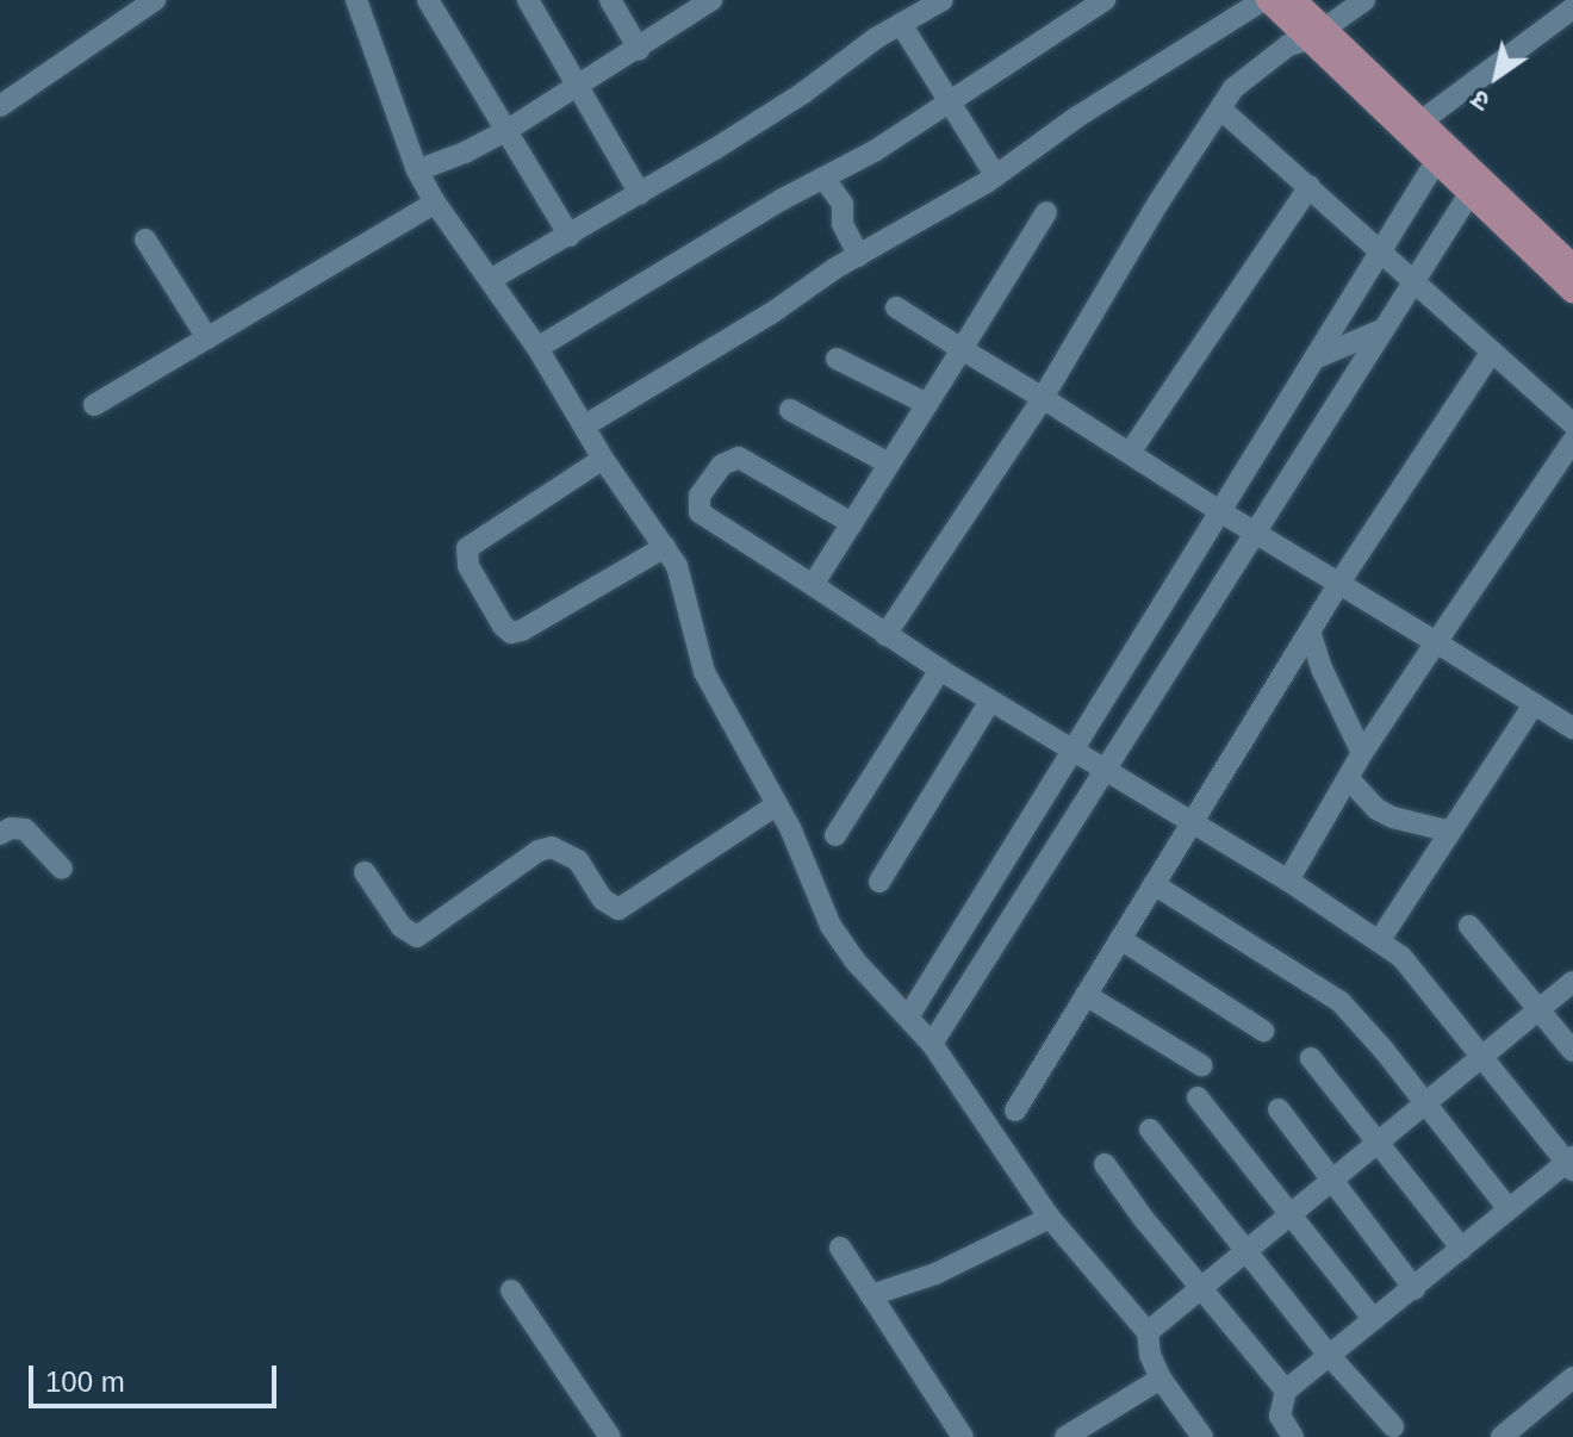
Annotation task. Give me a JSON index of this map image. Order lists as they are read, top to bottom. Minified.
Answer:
{"scale_bar":"100 m","north":"bottom left"}
